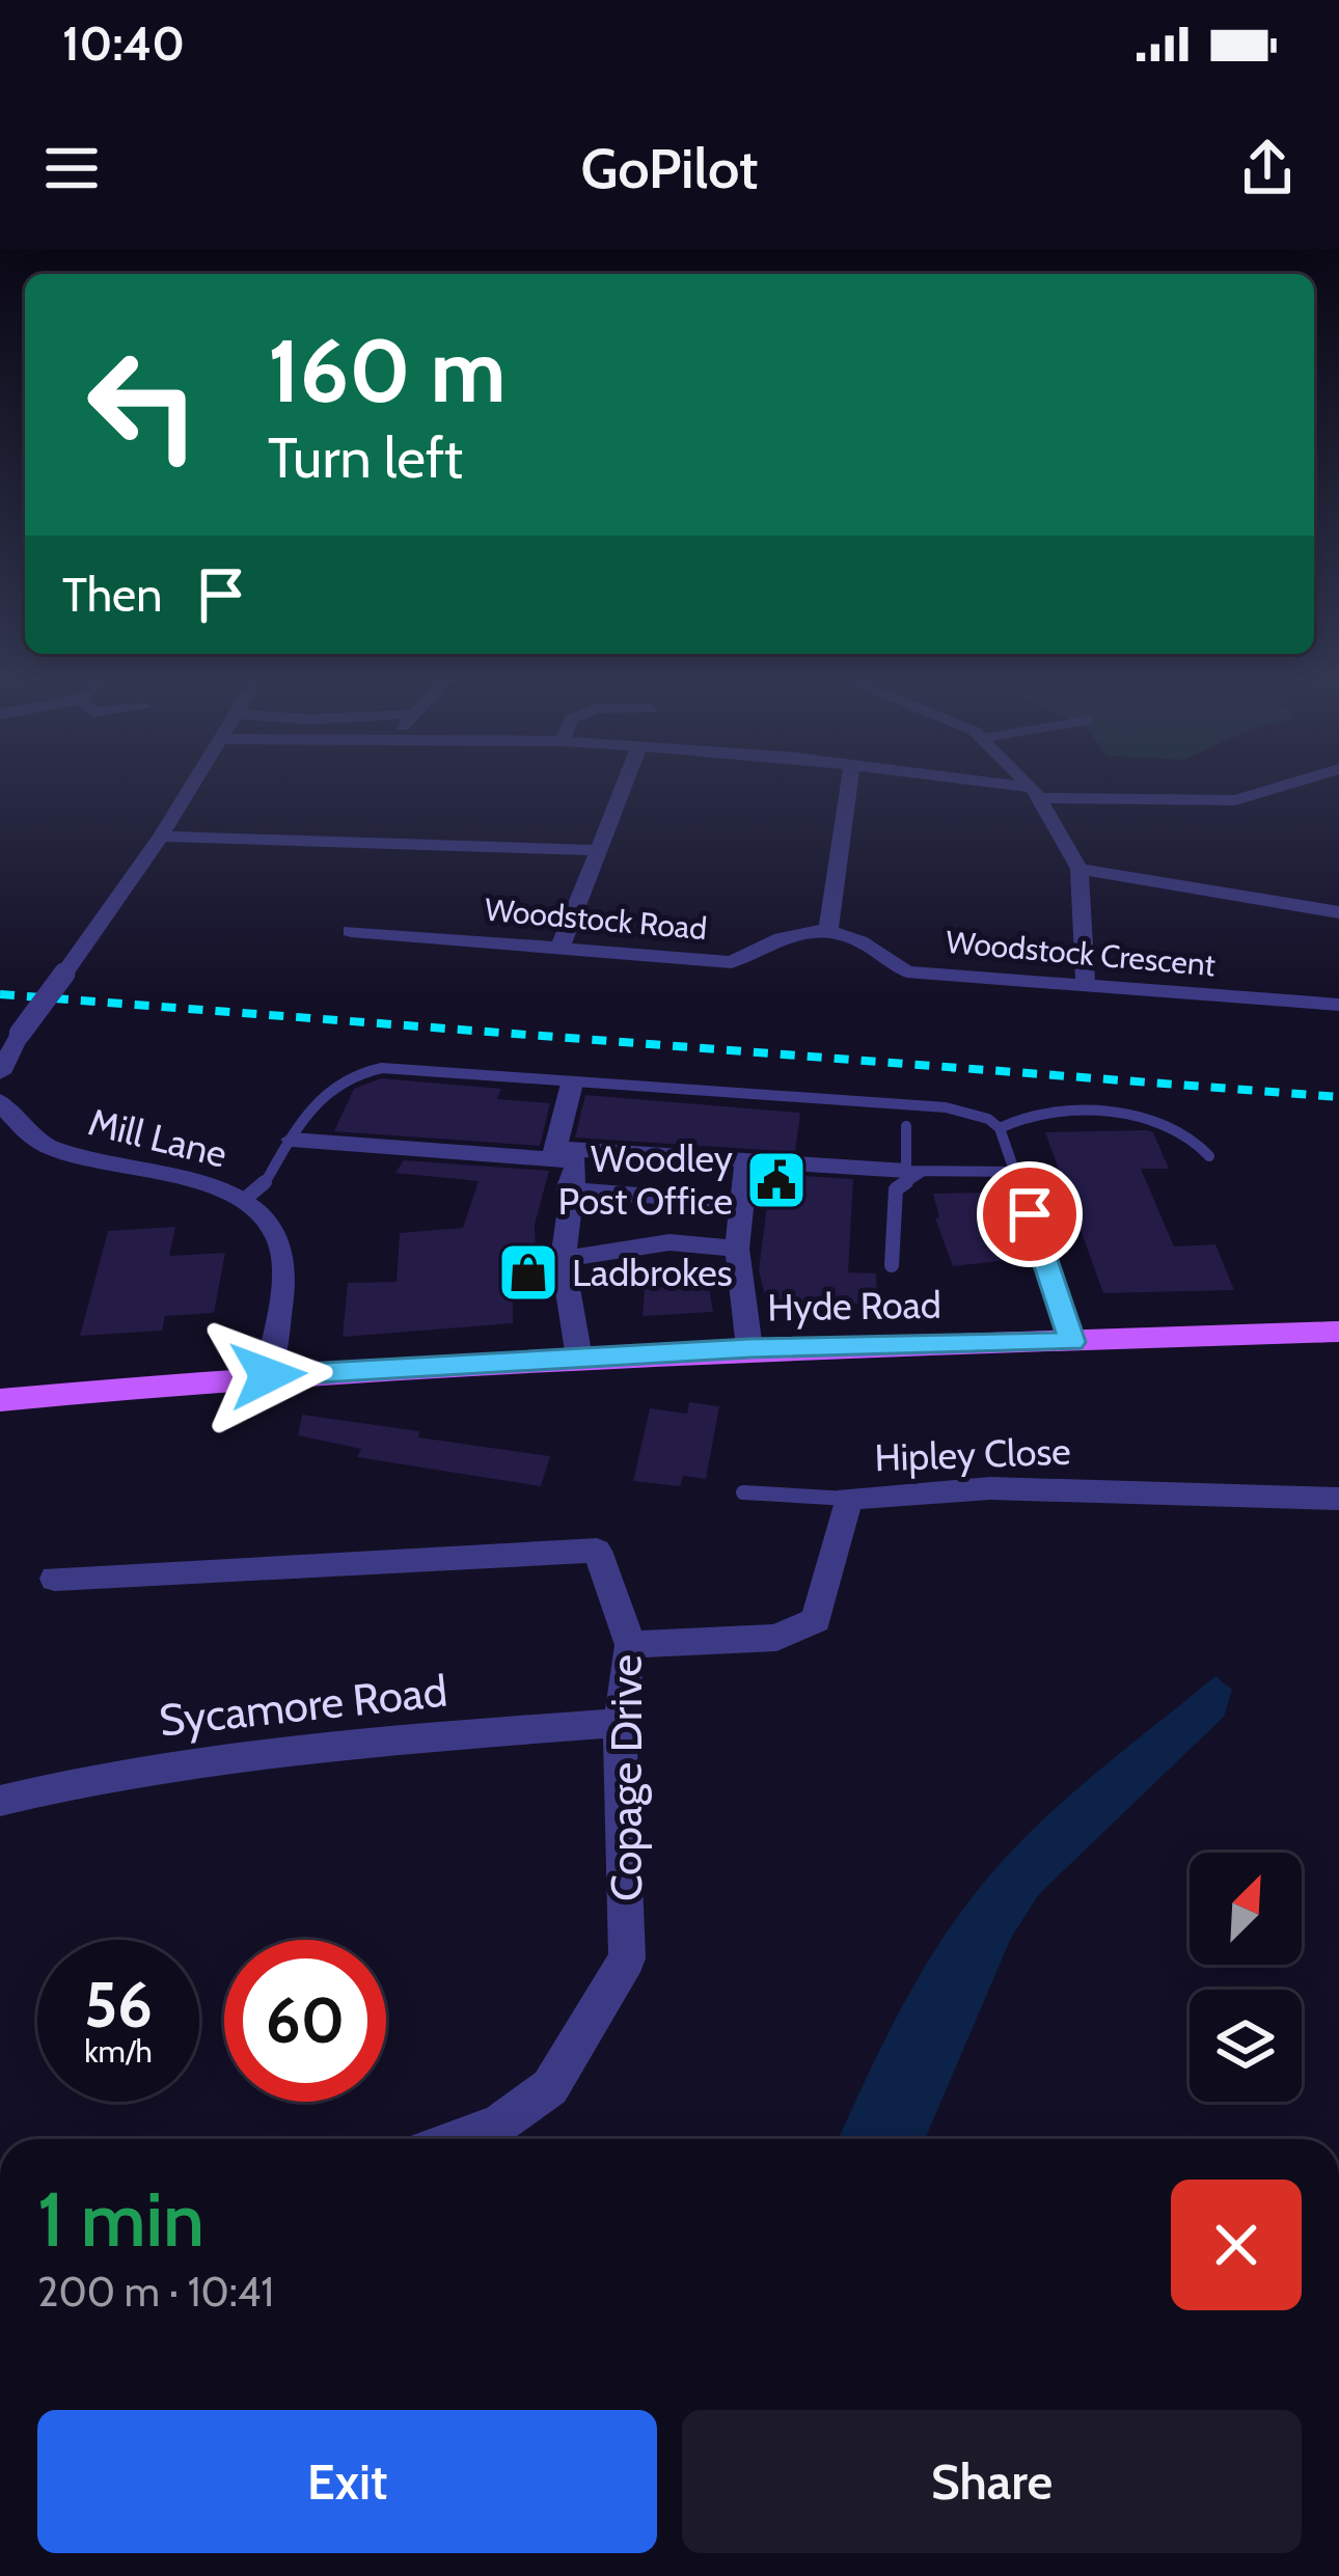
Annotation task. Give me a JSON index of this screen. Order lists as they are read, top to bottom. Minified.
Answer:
{"streets":{"main road":["Hyde Road"],"street":["Woodstock Road","Woodstock Crescent","Mill Lane","Hipley Close","Sycamore Road","Copage Drive"]},"crossings":[["Woodstock Road","Woodstock Crescent"],["Mill Lane","Hyde Road"],["Hipley Close","Copage Drive"],["Sycamore Road","Copage Drive"]],"places":{"public building":["Woodley Post Office"],"shop":["Ladbrokes"]},"north":"top right","page":{"status":"10:40","header":"GoPilot","turn":["160 m","Turn left"],"then":"Then","speed":"56 km/h","limit":"60","heading":["1 min","200 m · 10:41"],"buttons":["Exit","Share"]}}
